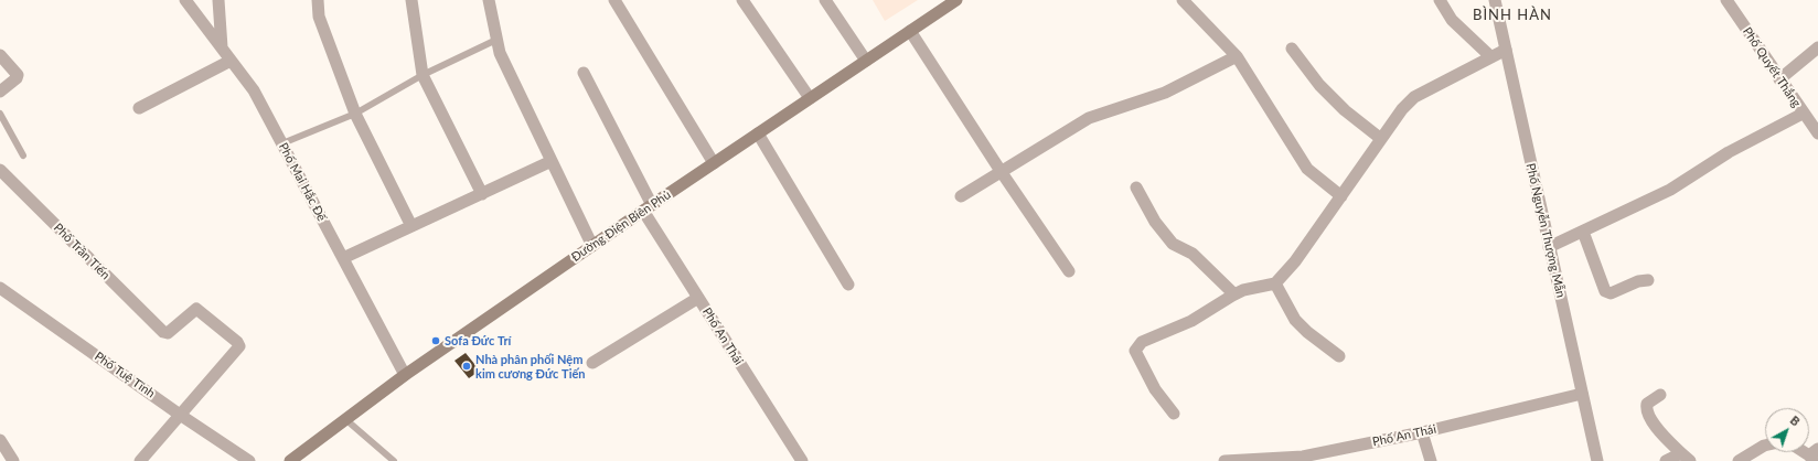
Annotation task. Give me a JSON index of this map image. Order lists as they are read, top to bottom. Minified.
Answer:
{"streets":{"main road":["Đường Điện Biên Phủ"],"street":["Phố Quyết Thắng","Phố Mai Hắc Đế","Phố Nguyễn Thượng Mẫn","Phố Trần Tiến","Phố An Thái","Phố Tuệ Tĩnh"]},"crossings":[["Phố Mai Hắc Đế","Đường Điện Biên Phủ"],["Đường Điện Biên Phủ","Phố An Thái"],["Phố Nguyễn Thượng Mẫn","Phố An Thái"],["Phố Trần Tiến","Phố Tuệ Tĩnh"]],"districts":["BÌNH HÀN"],"places":["Sofa Đức Trí","Nhà phân phối Nệm kim cương Đức Tiến"],"north":"top right"}
